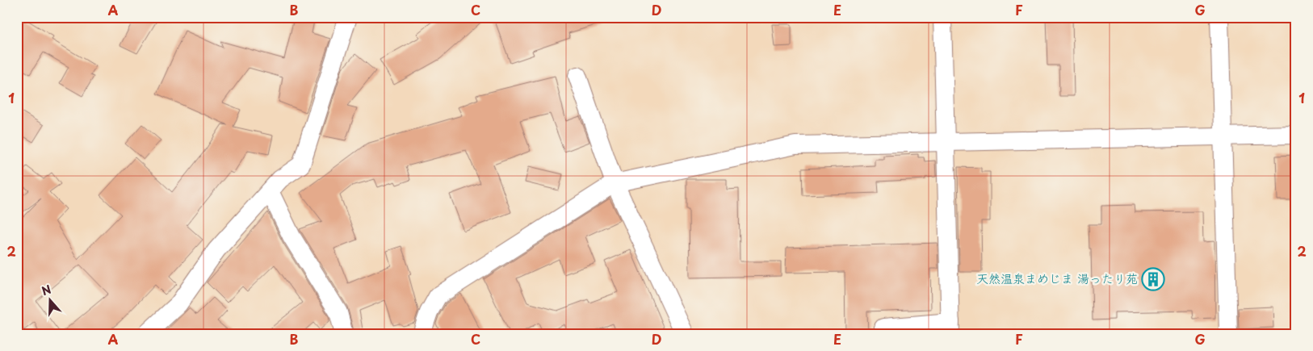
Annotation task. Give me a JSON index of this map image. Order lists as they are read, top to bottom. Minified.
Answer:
{"places":{"building":["天然温泉まめじま 湯ったり苑"]},"north":"top","grid":{"columns":["A","B","C","D","E","F","G"],"rows":["1","2"]}}
